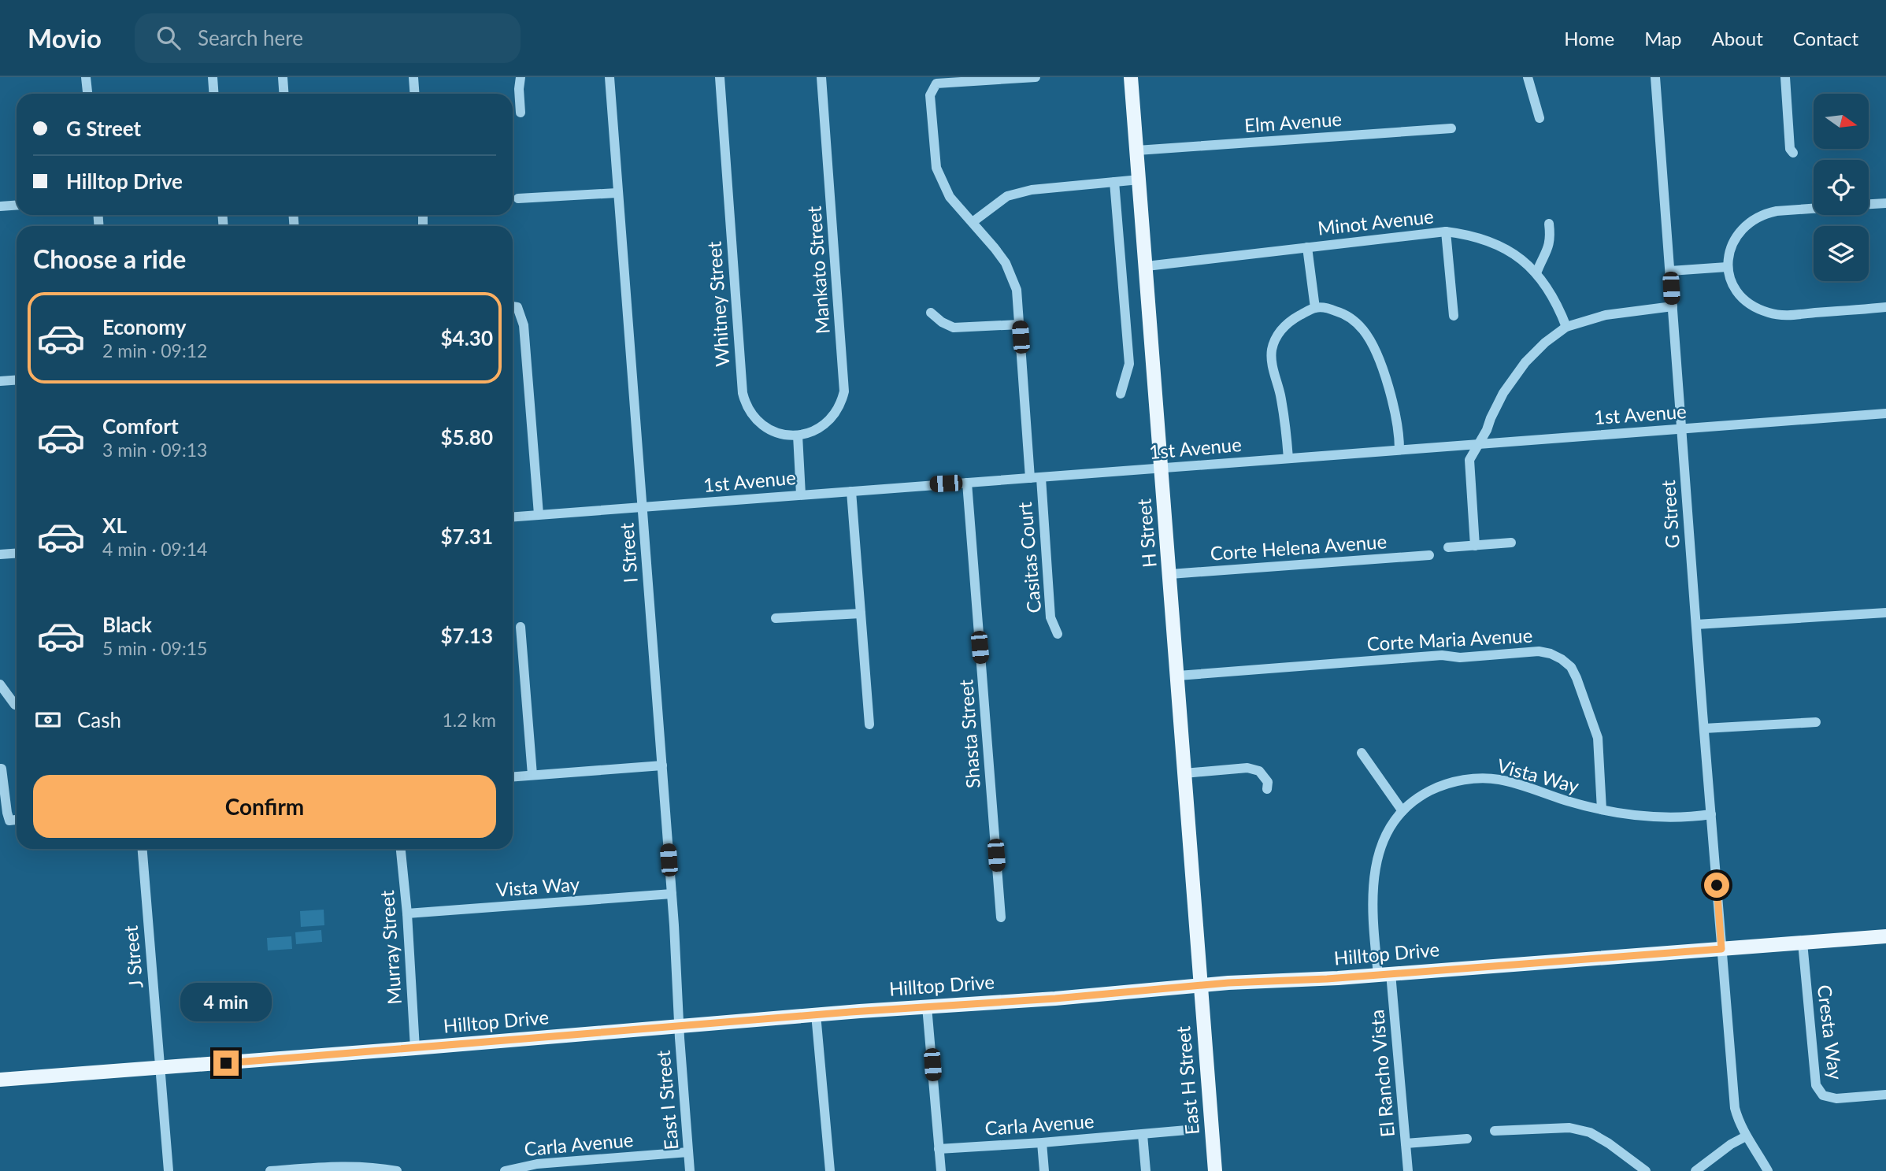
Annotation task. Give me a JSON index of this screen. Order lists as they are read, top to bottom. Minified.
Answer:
{"streets":{"main road":["H Street","Hilltop Drive","East H Street"],"street":["Elm Avenue","Minot Avenue","Mankato Street","Whitney Street","1st Avenue","G Street","Corte Helena Avenue","I Street","Casitas Court","Corte Maria Avenue","Shasta Street","Vista Way","Murray Street","J Street","Cresta Way","El Rancho Vista","East I Street","Carla Avenue"]},"crossings":[["Elm Avenue","H Street"],["Minot Avenue","H Street"],["Mankato Street","Whitney Street"],["1st Avenue","G Street"],["1st Avenue","H Street"],["1st Avenue","I Street"],["1st Avenue","Casitas Court"],["1st Avenue","Shasta Street"],["G Street","Vista Way"],["G Street","Hilltop Drive"],["H Street","Corte Helena Avenue"],["H Street","Corte Maria Avenue"],["H Street","Hilltop Drive"],["H Street","East H Street"],["I Street","Vista Way"],["I Street","Hilltop Drive"],["I Street","East I Street"],["Corte Maria Avenue","Vista Way"],["Vista Way","Murray Street"],["Vista Way","Hilltop Drive"],["Vista Way","El Rancho Vista"],["Murray Street","Hilltop Drive"],["Hilltop Drive","J Street"],["Hilltop Drive","Cresta Way"],["Hilltop Drive","El Rancho Vista"],["Hilltop Drive","East H Street"],["Hilltop Drive","East I Street"],["East I Street","Carla Avenue"]],"north":"right","page":{"header":"Movio","search":"Search here","nav":["Home","Map","About","Contact"],"banner":["G Street","Hilltop Drive"],"heading":"Choose a ride","list":[{"name":"Economy","note":"2 min · 09:12","value":"$4.30"},{"name":"Comfort","note":"3 min · 09:13","value":"$5.80"},{"name":"XL","note":"4 min · 09:14","value":"$7.31"},{"name":"Black","note":"5 min · 09:15","value":"$7.13"}],"pay":["Cash","1.2 km"],"buttons":"Confirm","bubble":"4 min"}}
